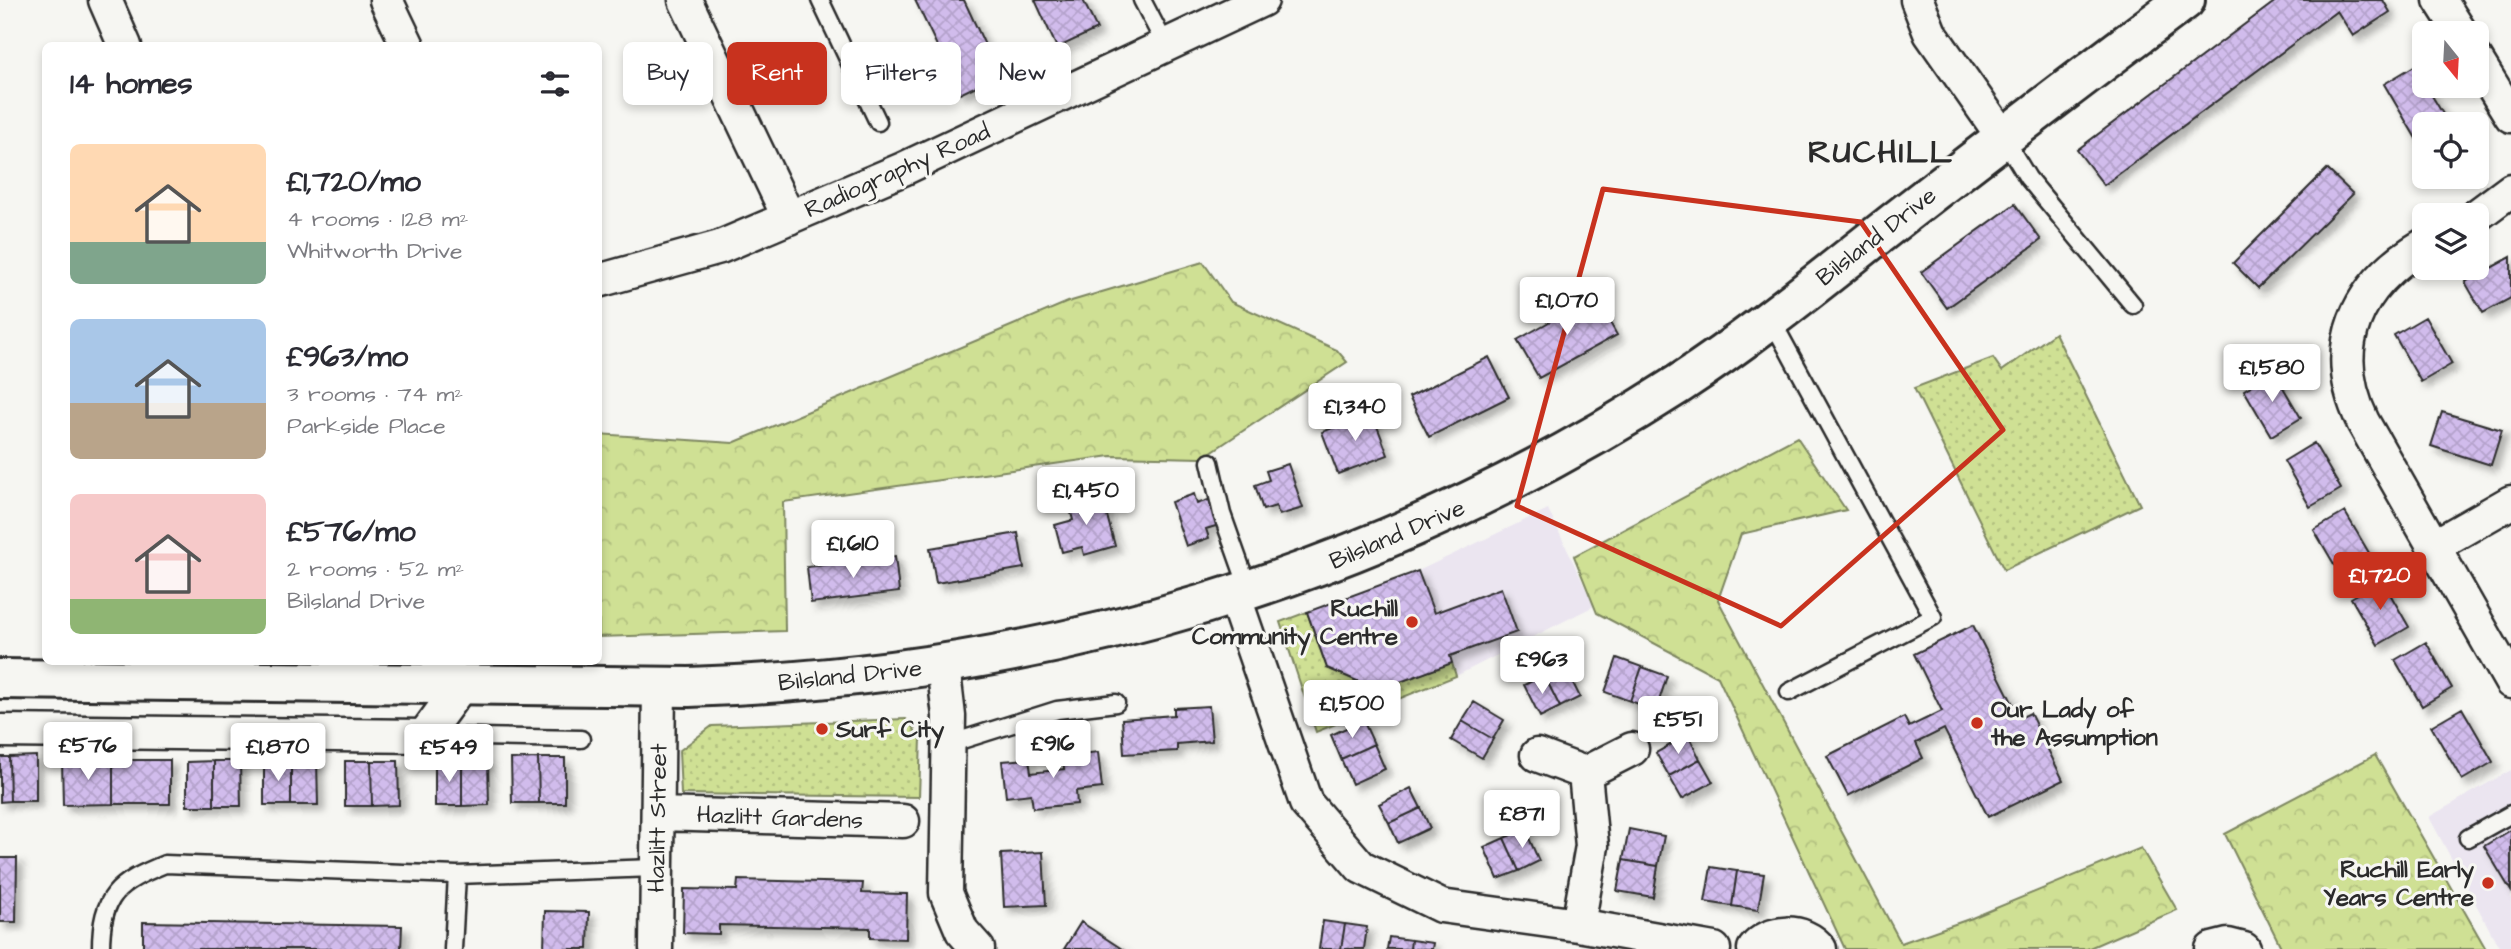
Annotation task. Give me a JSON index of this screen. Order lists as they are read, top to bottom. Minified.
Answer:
{"streets":{"main road":["Bilsland Drive"],"street":["Radiography Road","Hazlitt Gardens","Hazlitt Street"]},"crossings":[["Bilsland Drive","Hazlitt Street"],["Hazlitt Gardens","Hazlitt Street"]],"districts":["RUCHILL"],"places":["Ruchill Community Centre","Our Lady of the Assumption","Surf City","Ruchill Early Years Centre"],"north":"bottom","page":{"chip":["Buy","Rent","Filters","New"],"heading":"14 homes","list":[{"name":"£1,720/mo","note":"4 rooms · 128 m² · Whitworth Drive"},{"name":"£963/mo","note":"3 rooms · 74 m² · Parkside Place"},{"name":"£576/mo","note":"2 rooms · 52 m² · Bilsland Drive"}],"price":["£1,070","£1,580","£1,340","£1,450","£1,610","£1,720","£963","£1,500","£551","£916","£576","£1,870","£549","£871"]}}
